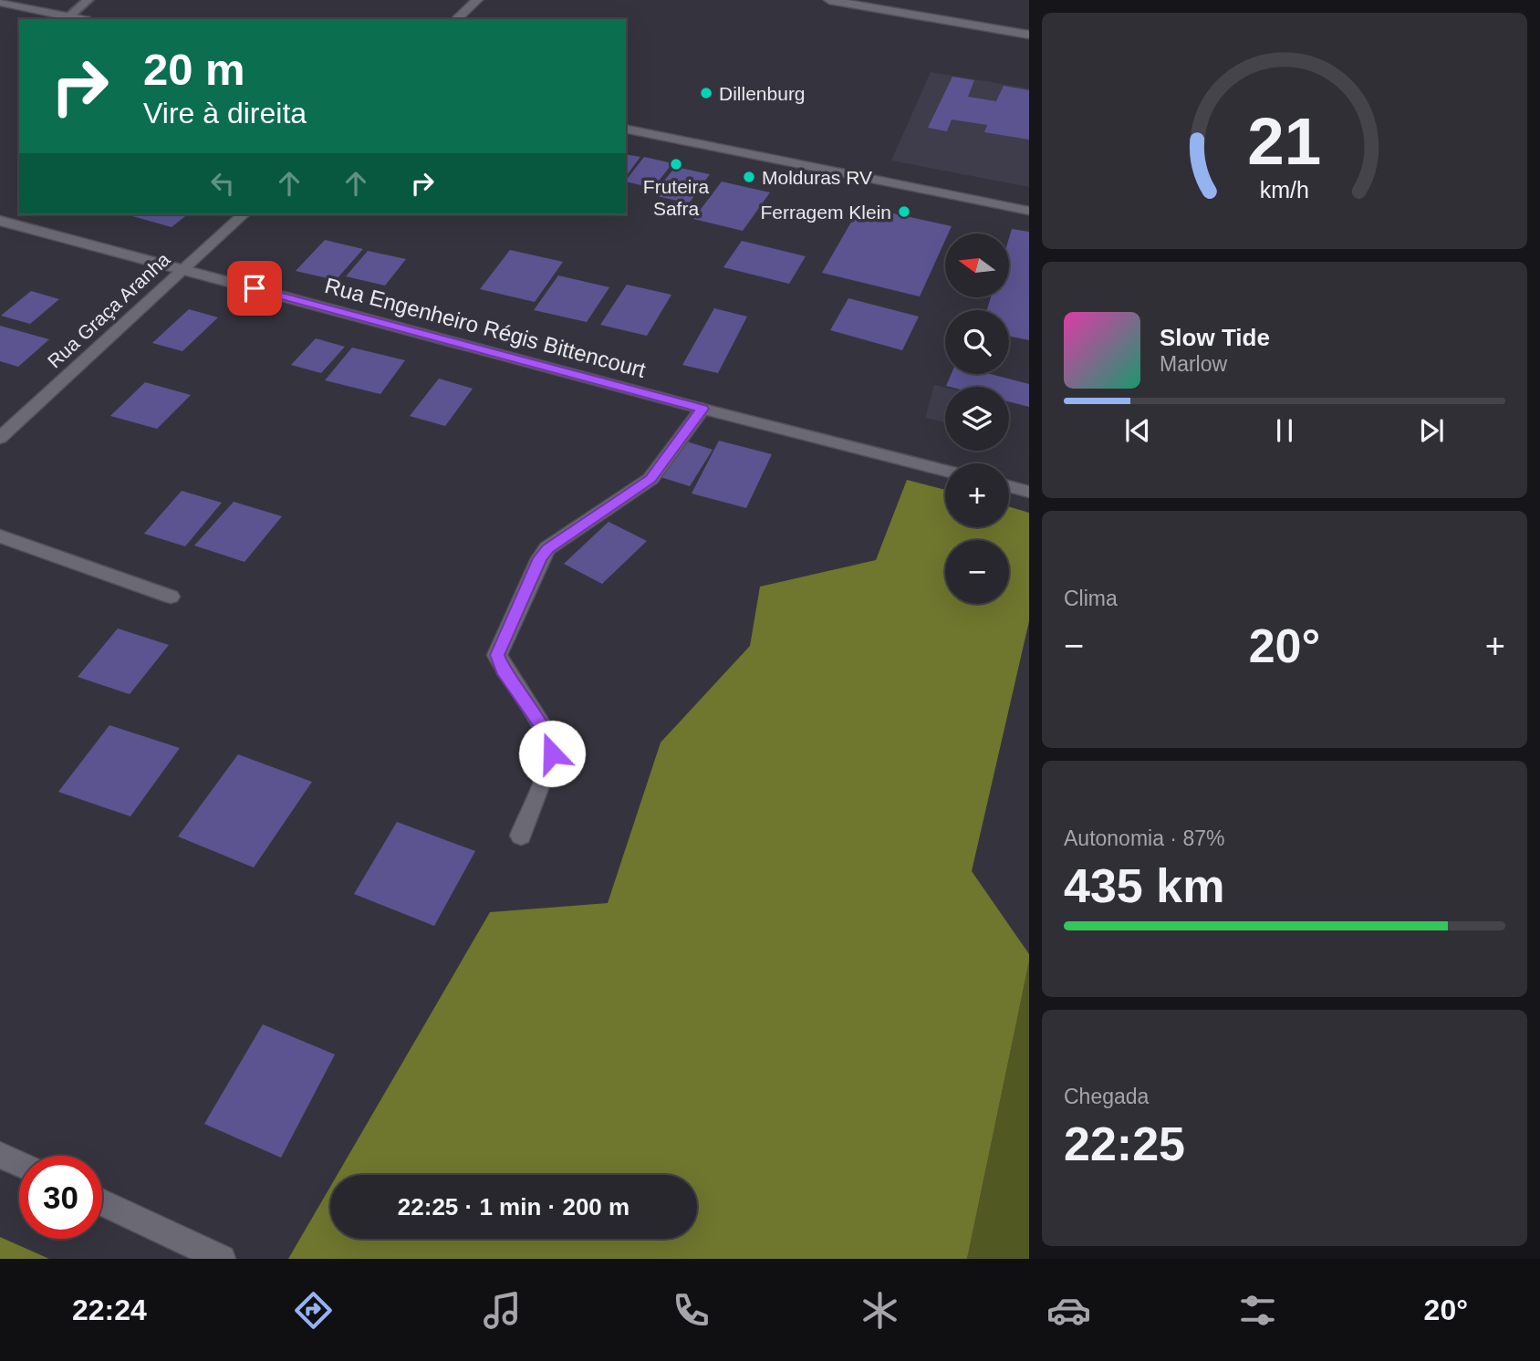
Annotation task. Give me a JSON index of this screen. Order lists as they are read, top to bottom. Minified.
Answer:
{"streets":{"street":["Rua Graça Aranha","Rua Engenheiro Régis Bittencourt"]},"crossings":[["Rua Graça Aranha","Rua Engenheiro Régis Bittencourt"]],"places":["Dillenburg","Fruteira Safra","Molduras RV","Ferragem Klein"],"north":"left","page":{"turn":["20 m","Vire à direita"],"map_buttons":["+","−"],"song":["Slow Tide","Marlow"],"tile":["Clima",["Autonomia · 87%","435 km"],["Chegada","22:25"]],"heat":["−","20°","+"],"limit":"30","trip":"22:25 · 1 min · 200 m","tabs":["22:24","20°"],"gauge":["21","km/h"]}}
